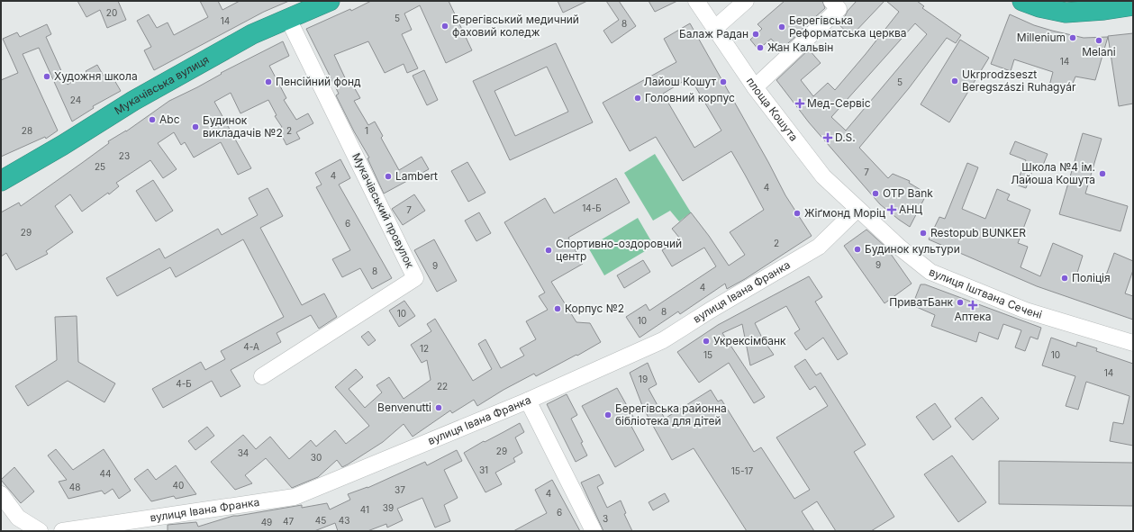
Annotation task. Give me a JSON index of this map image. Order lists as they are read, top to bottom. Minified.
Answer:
{"streets":{"highway":["Мукачівська вулиця"],"street":["площа Кошута","Мукачівський провулок","вулиця Івана Франка","вулиця Іштвана Сечені"]},"crossings":[["Мукачівська вулиця","Мукачівський провулок"],["площа Кошута","вулиця Івана Франка"],["площа Кошута","вулиця Іштвана Сечені"],["вулиця Івана Франка","вулиця Іштвана Сечені"]],"places":{"other":["Берегівський медичний фаховий коледж","Берегівська Реформатська церква","Балаж Радан","Millenium","Melani","Жан Кальвін","Художня школа","Ukrprodzseszt Beregszászi Ruhagyár","Пенсійний фонд","Лайош Кошут","Головний корпус","Abc","Будинок викладачів №2","Школа №4 ім. Лайоша Кошута","Lambert","OTP Bank","Жіґмонд Моріц","Restopub BUNKER","Будинок культури","Спортивно-оздоровчий центр","Поліція","ПриватБанк","Корпус №2","Укрексімбанк","Benvenutti","Берегівська районна бібліотека для дітей"],"health":["Мед-Сервіс","D.S.","АНЦ","Аптека"]},"house_numbers":["20","5","14","8","14","5","24","28","2","1","23","25","7","4","4","14-Б","7","6","29","2","9","9","8","4","8","10","10","4-А","12","15","10","14","19","4-Б","22","29","34","30","31","15-17","44","40","48","37","4","39","41","6","3","45","43","47","49"]}
